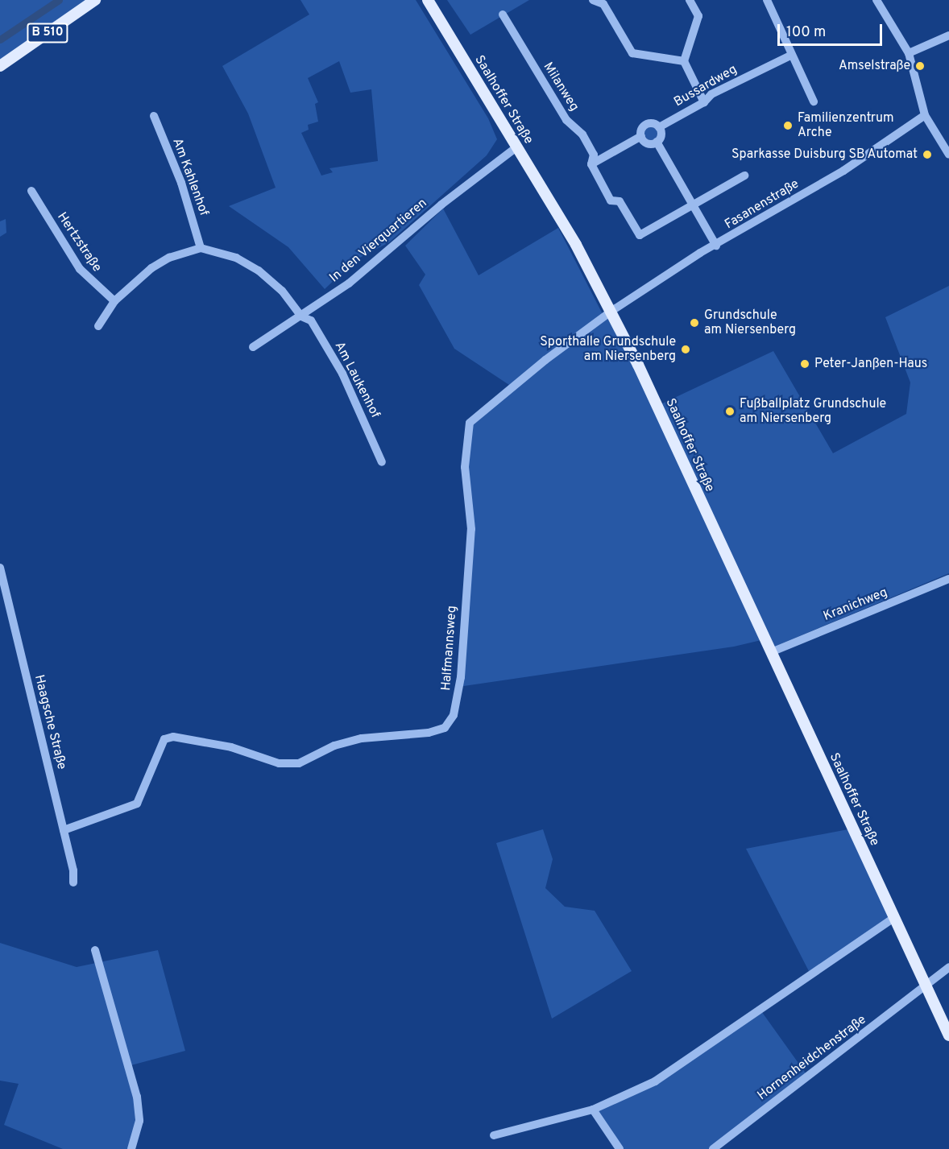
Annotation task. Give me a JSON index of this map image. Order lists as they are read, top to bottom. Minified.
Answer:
{"streets":{"main road":["B 510","Saalhoffer Straße"],"street":["Bussardweg","Milanweg","Am Kahlenhof","Fasanenstraße","In den Vierquartieren","Hertzstraße","Am Laukenhof","Kranichweg","Halfmannsweg","Haagsche Straße","Hornenheidchenstraße"]},"crossings":[["Saalhoffer Straße","Fasanenstraße"],["Saalhoffer Straße","In den Vierquartieren"],["Saalhoffer Straße","Kranichweg"],["Saalhoffer Straße","Halfmannsweg"],["Saalhoffer Straße","Hornenheidchenstraße"],["Am Kahlenhof","Am Laukenhof"],["Fasanenstraße","Halfmannsweg"],["In den Vierquartieren","Am Laukenhof"],["Halfmannsweg","Haagsche Straße"]],"places":["Amselstraße","Familienzentrum Arche","Sparkasse Duisburg SB Automat","Grundschule am Niersenberg","Sporthalle Grundschule am Niersenberg","Peter-Janßen-Haus","Fußballplatz Grundschule am Niersenberg"],"scale_bar":"100 m"}
